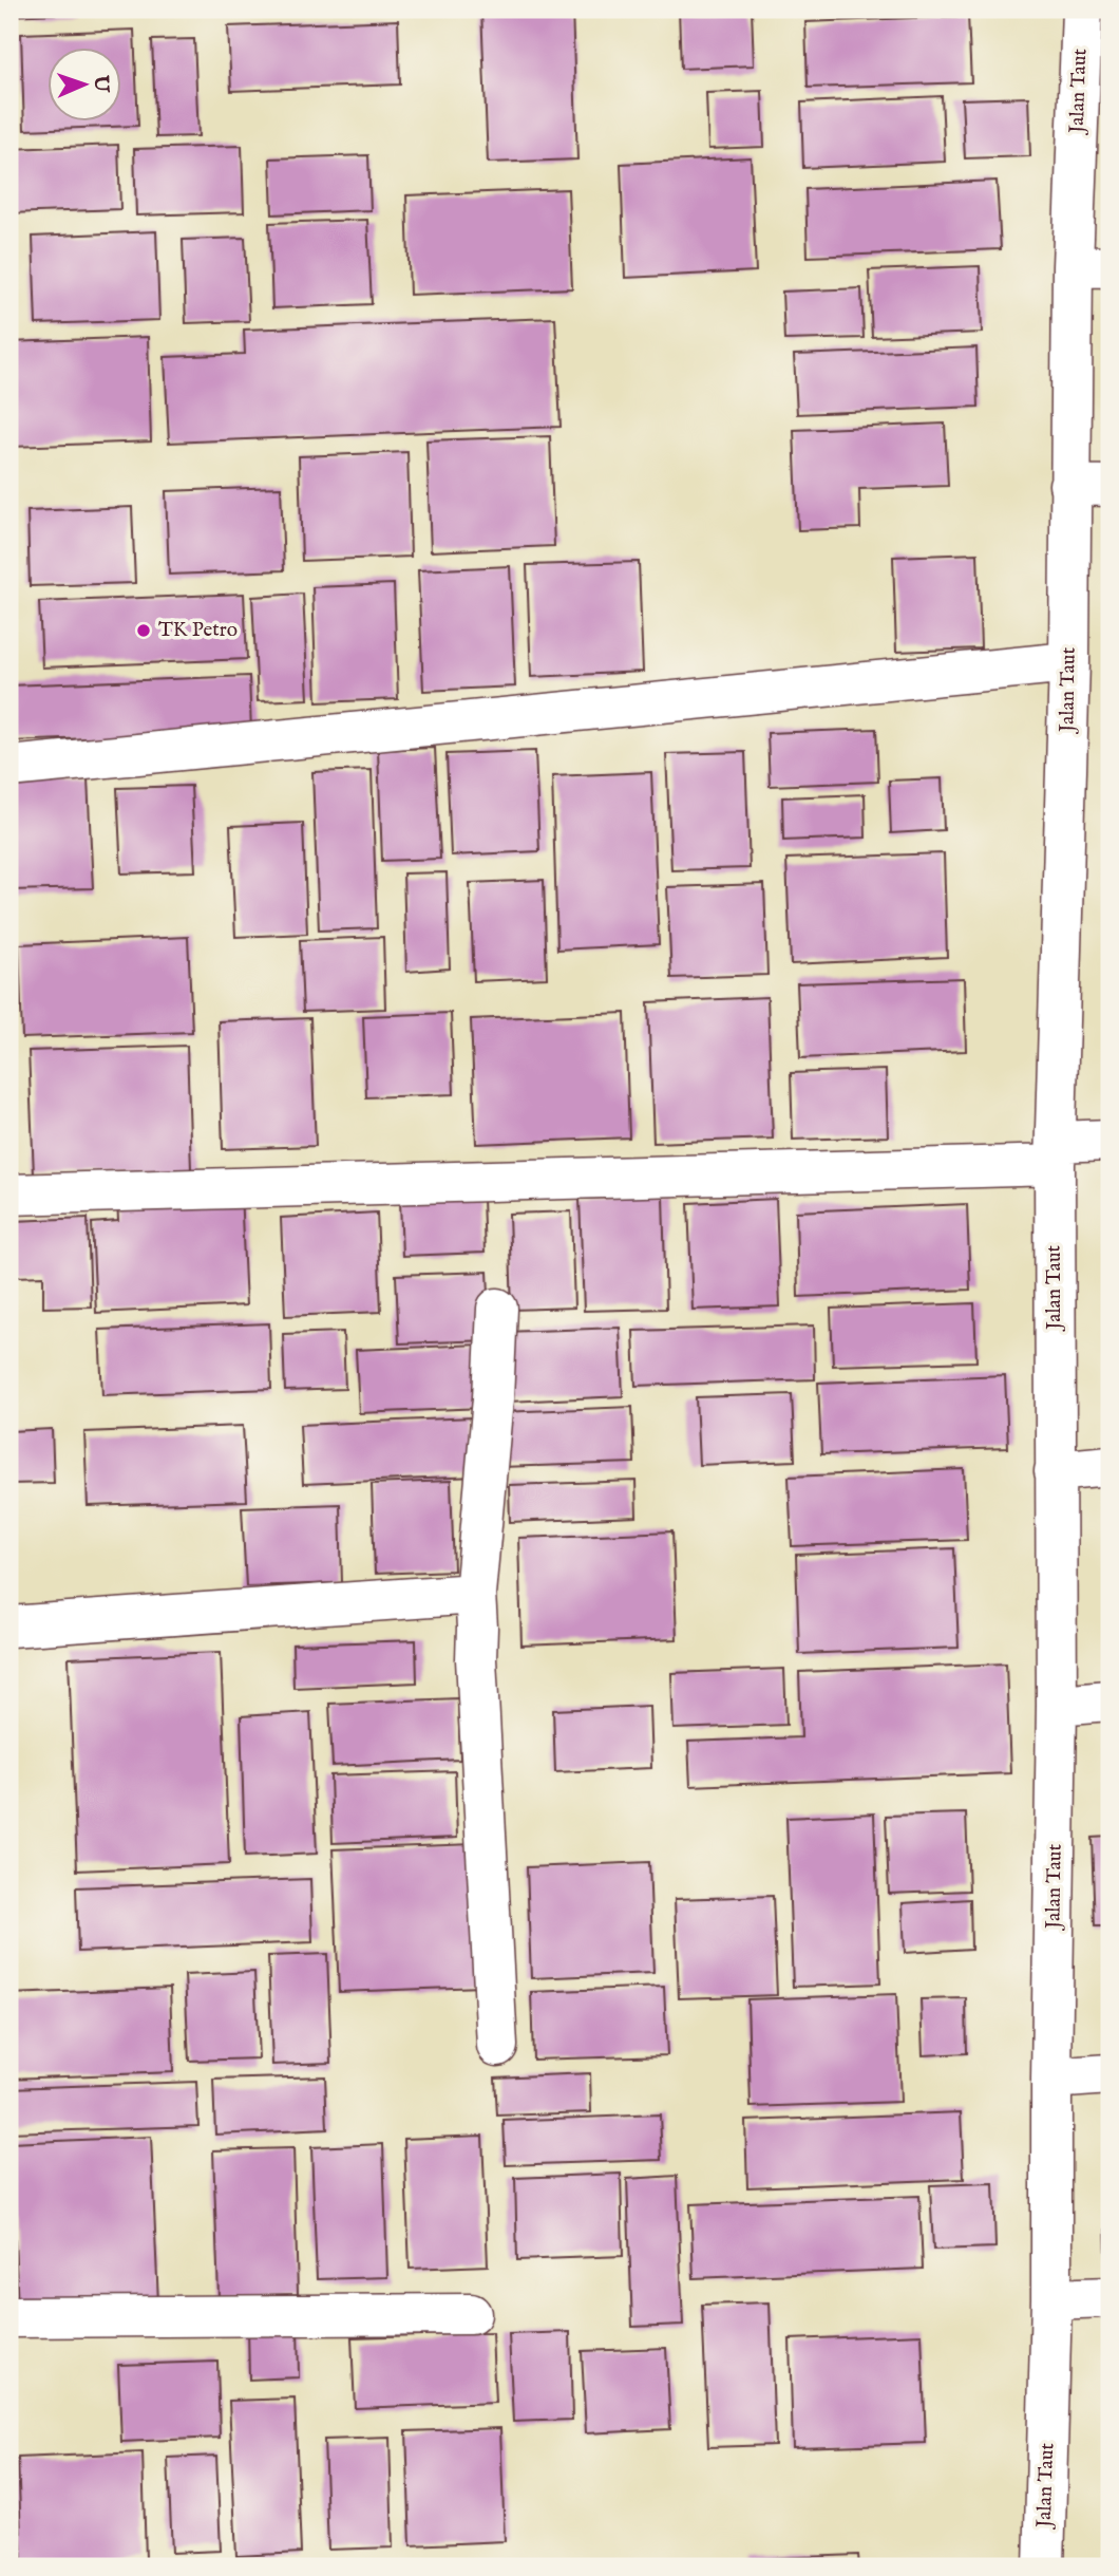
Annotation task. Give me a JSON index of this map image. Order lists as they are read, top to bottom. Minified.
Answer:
{"streets":{"street":["Jalan Taut"]},"places":["TK Petro"],"north":"right"}
